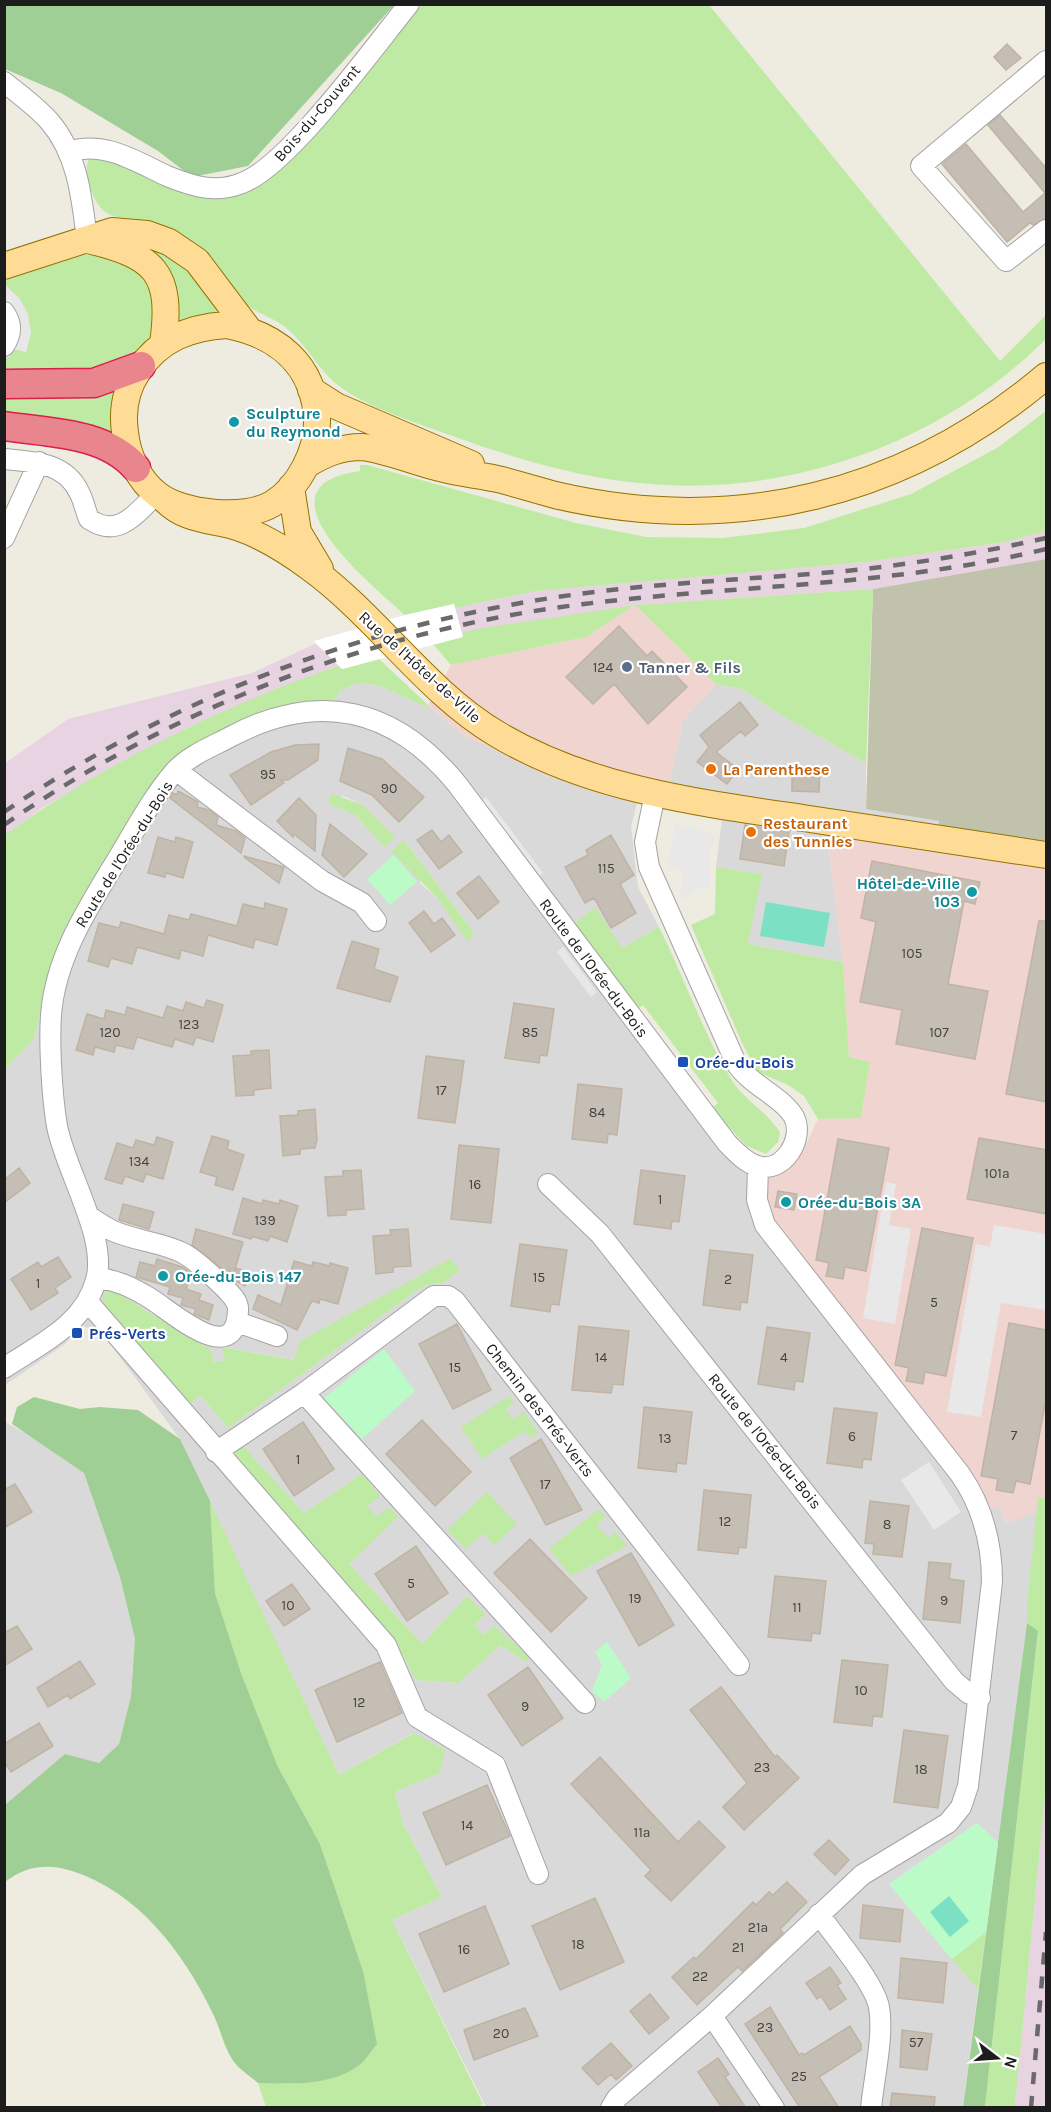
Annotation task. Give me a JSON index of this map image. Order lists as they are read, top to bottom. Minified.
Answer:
{"streets":{"main road":["Rue de l'Hôtel-de-Ville"],"street":["Bois-du-Couvent","Route de l'Orée-du-Bois","Chemin des Prés-Verts"]},"places":{"other":["Sculpture du Reymond","Tanner & Fils","La Parenthese","Restaurant des Tunnles","Hôtel-de-Ville 103","Orée-du-Bois 3A","Orée-du-Bois 147"],"transit":["Orée-du-Bois","Prés-Verts"]},"house_numbers":["124","95","90","115","105","123","120","85","107","17","84","134","101a","16","1","139","15","2","1","5","14","4","15","7","6","13","1","17","12","8","5","19","9","10","11","10","12","9","23","18","14","11a","21a","18","21","16","22","23","20","57","25"],"north":"right"}
